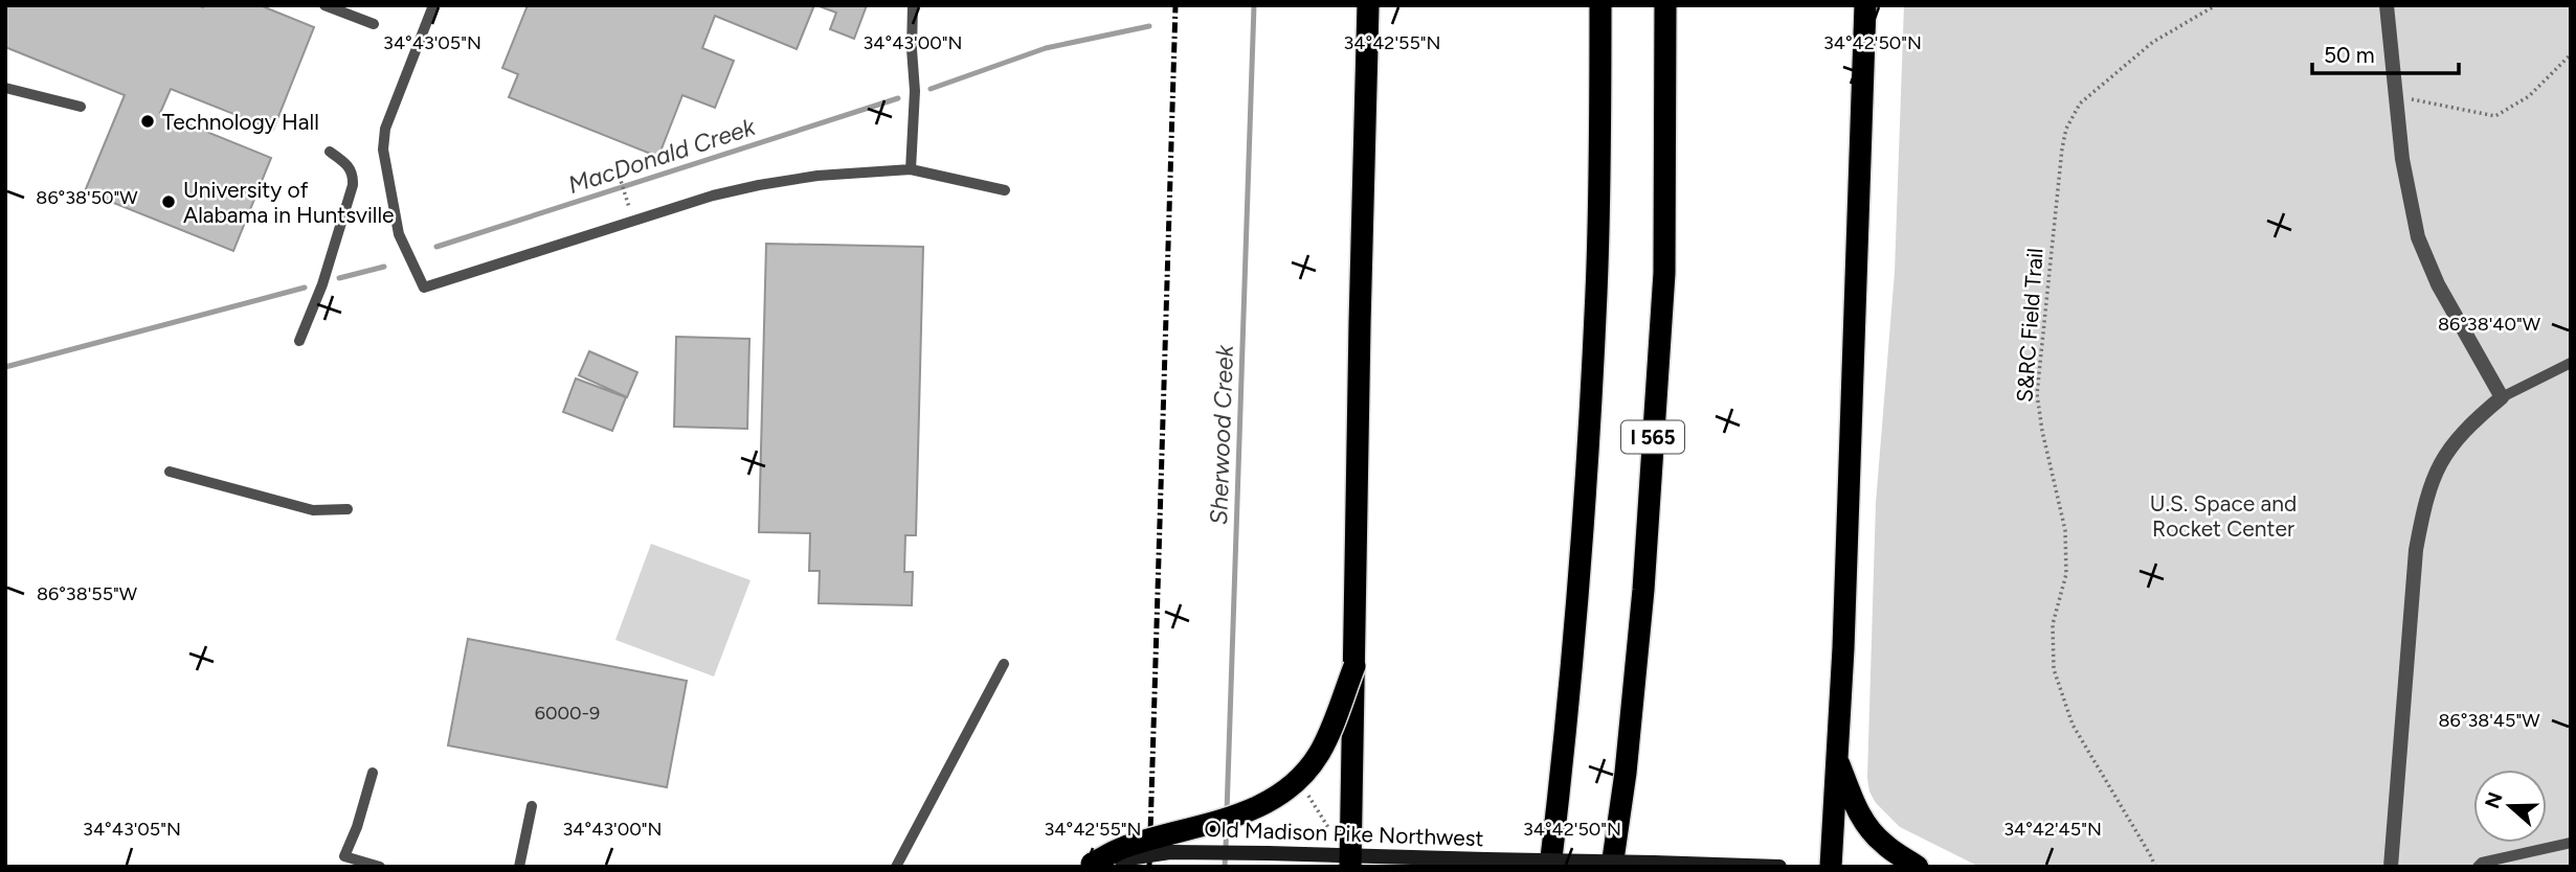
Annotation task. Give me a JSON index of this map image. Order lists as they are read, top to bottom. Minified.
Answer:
{"streets":{"highway":["I 565"],"main road":["Old Madison Pike Northwest"],"path":["S&RC Field Trail"]},"water":["MacDonald Creek","Sherwood Creek"],"parks":["U.S. Space and Rocket Center"],"places":["Technology Hall","University of Alabama in Huntsville"],"house_numbers":["6000-9"],"scale_bar":"50 m","north":"left","coordinates":["34°43'05\"N","34°43'00\"N","34°42'55\"N","34°42'50\"N","86°38'50\"W","86°38'40\"W","86°38'55\"W","86°38'45\"W","34°42'45\"N"]}
